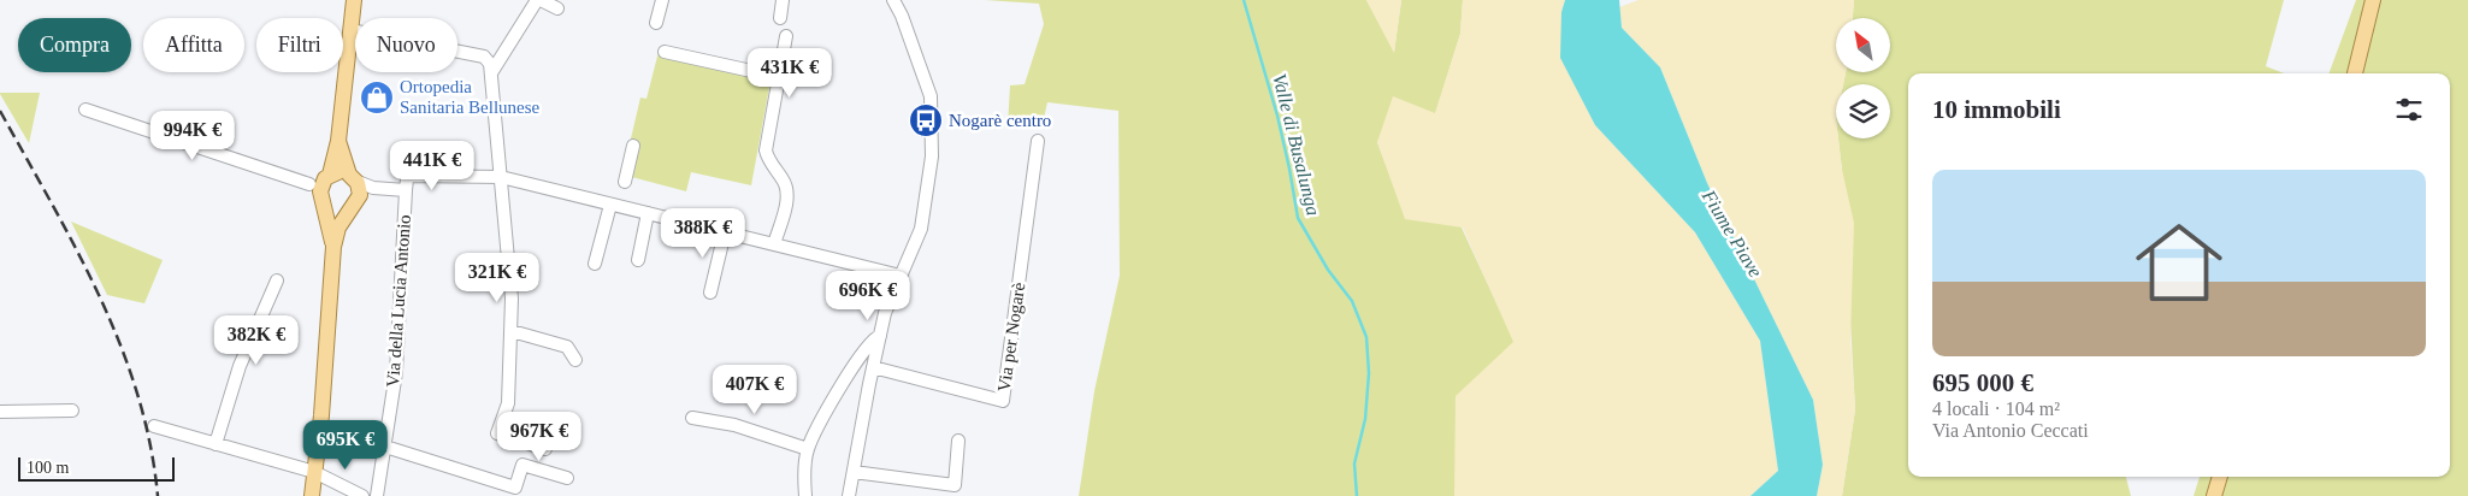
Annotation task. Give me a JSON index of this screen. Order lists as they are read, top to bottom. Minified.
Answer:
{"streets":{"street":["Via della Lucia Antonio","Via per Nogarè"]},"water":["Valle di Busalunga","Fiume Piave"],"places":{"shop":["Ortopedia Sanitaria Bellunese"],"bus stop":["Nogarè centro"]},"scale_bar":"100 m","north":"top left","page":{"chip":["Compra","Affitta","Filtri","Nuovo"],"price":["431K €","994K €","441K €","388K €","321K €","696K €","382K €","407K €","967K €","695K €"],"heading":"10 immobili","list":[{"name":"695 000 €","note":"4 locali · 104 m² · Via Antonio Ceccati"}],"scale":"100 m"}}
